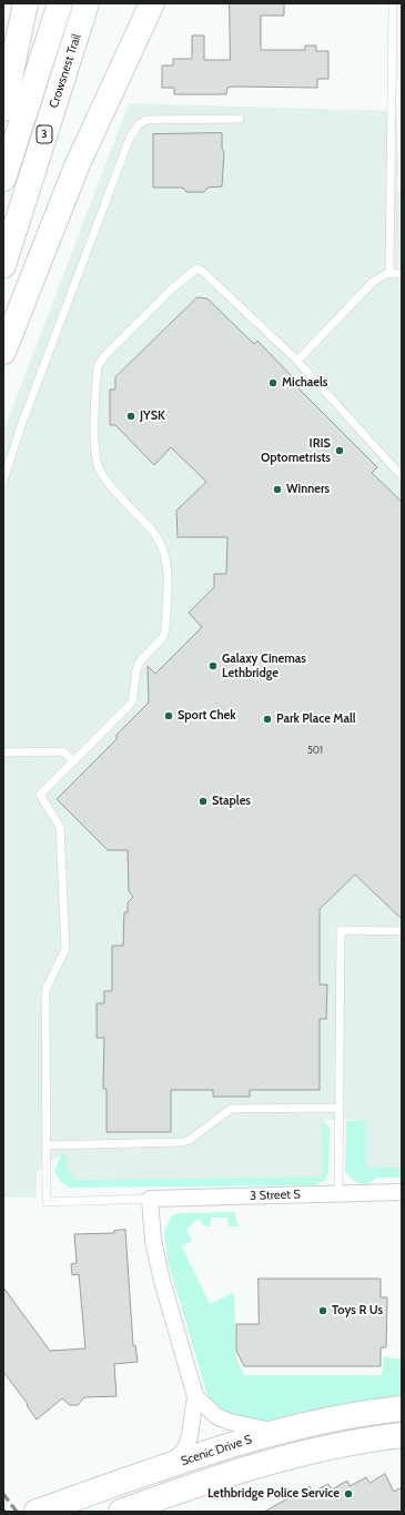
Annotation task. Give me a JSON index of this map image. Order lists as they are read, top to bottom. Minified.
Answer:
{"streets":{"main road":["Crowsnest Trail","3","Scenic Drive S"],"street":["3 Street S"]},"places":["Michaels","JYSK","IRIS Optometrists","Winners","Galaxy Cinemas Lethbridge","Sport Chek","Park Place Mall","Staples","Toys R Us","Lethbridge Police Service"],"house_numbers":["501"]}
